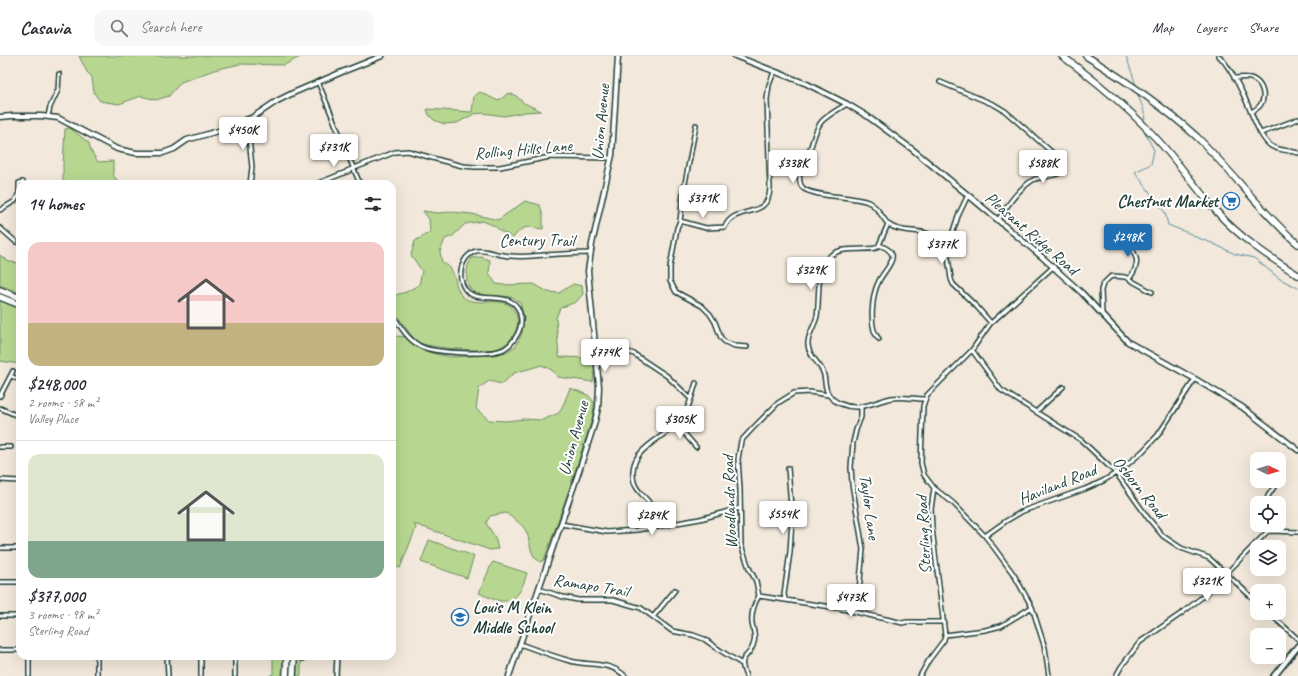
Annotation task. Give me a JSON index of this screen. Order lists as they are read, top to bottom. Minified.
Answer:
{"streets":{"street":["Union Avenue","Rolling Hills Lane","Pleasant Ridge Road","Century Trail","Haviland Road","Osborn Road","Woodlands Road","Taylor Lane","Sterling Road","Ramapo Trail"]},"crossings":[["Union Avenue","Rolling Hills Lane"],["Union Avenue","Century Trail"],["Union Avenue","Ramapo Trail"],["Pleasant Ridge Road","Haviland Road"],["Haviland Road","Osborn Road"]],"places":{"supermarket":["Chestnut Market"],"school or university":["Louis M Klein Middle School"]},"north":"right","page":{"header":"Casavia","search":"Search here","nav":["Map","Layers","Share"],"price":["$450K","$731K","$338K","$588K","$371K","$248K","$377K","$329K","$774K","$305K","$554K","$284K","$321K","$473K"],"heading":"14 homes","list":[{"name":"$248,000","note":"2 rooms · 58 m² · Valley Place"},{"name":"$377,000","note":"3 rooms · 98 m² · Sterling Road"}],"map_buttons":["+","−"]}}
